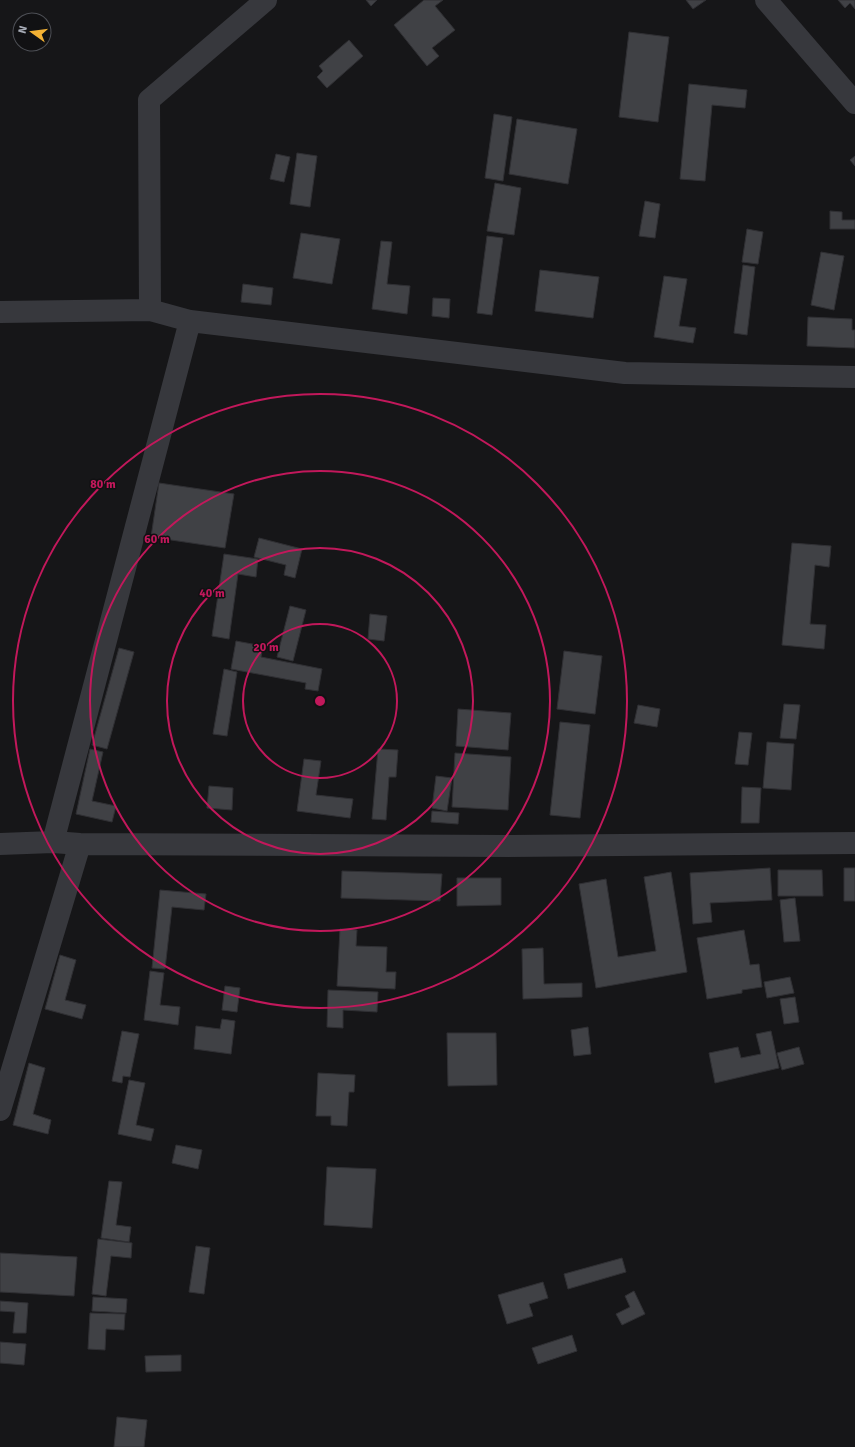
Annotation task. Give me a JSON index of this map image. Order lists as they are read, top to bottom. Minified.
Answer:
{"north":"left","rings":["80 m","60 m","40 m","20 m"]}
